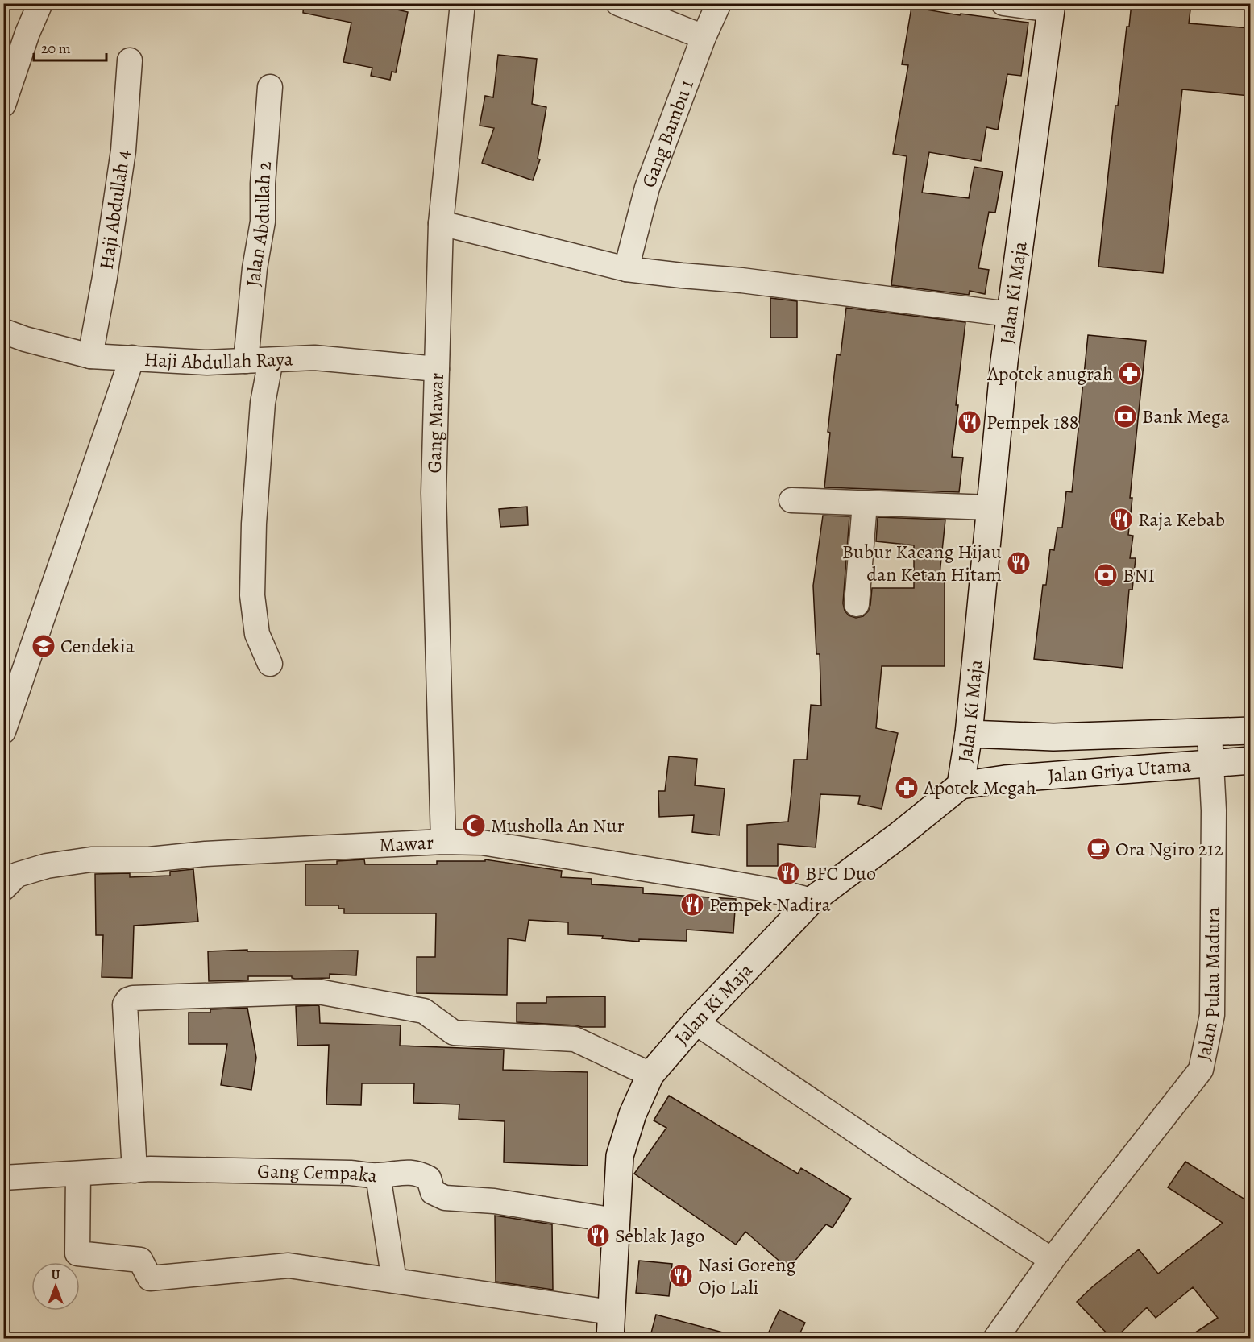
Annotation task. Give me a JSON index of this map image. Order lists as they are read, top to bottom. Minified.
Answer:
{"streets":{"main road":["Jalan Ki Maja","Jalan Griya Utama"],"street":["Gang Bambu 1","Haji Abdullah 4","Jalan Abdullah 2","Haji Abdullah Raya","Gang Mawar","Mawar","Jalan Pulau Madura","Gang Cempaka"]},"crossings":[["Haji Abdullah 4","Haji Abdullah Raya"],["Jalan Abdullah 2","Haji Abdullah Raya"],["Jalan Ki Maja","Jalan Griya Utama"],["Jalan Ki Maja","Mawar"],["Jalan Ki Maja","Gang Cempaka"],["Haji Abdullah Raya","Gang Mawar"],["Gang Mawar","Mawar"],["Jalan Griya Utama","Jalan Pulau Madura"]],"places":{"pharmacy":["Apotek anugrah","Apotek Megah"],"bank":["Bank Mega","BNI"],"restaurant":["Pempek 188","Raja Kebab","Bubur Kacang Hijau dan Ketan Hitam","BFC Duo","Pempek Nadira","Seblak Jago","Nasi Goreng Ojo Lali"],"school or university":["Cendekia"],"mosque":["Musholla An Nur"],"cafe":["Ora Ngiro 212"]},"scale_bar":"20 m","north":"top"}
